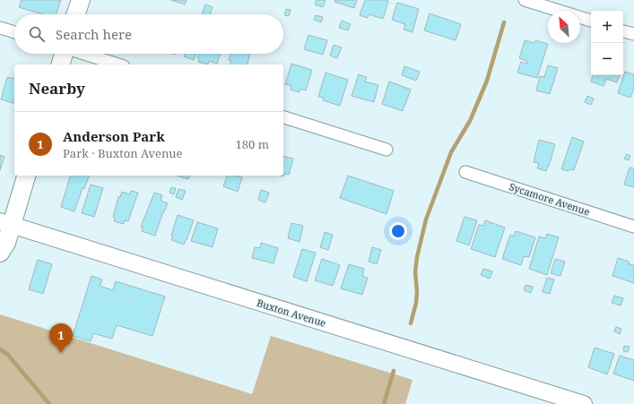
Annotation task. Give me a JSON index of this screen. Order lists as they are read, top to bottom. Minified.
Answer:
{"streets":{"street":["Sycamore Avenue","Buxton Avenue"]},"north":"top left","page":{"map_buttons":["+","−"],"search":"Search here","heading":"Nearby","list":[{"mark":"1","name":"Anderson Park","note":"Park · Buxton Avenue","value":"180 m"}],"pins":"1"}}
